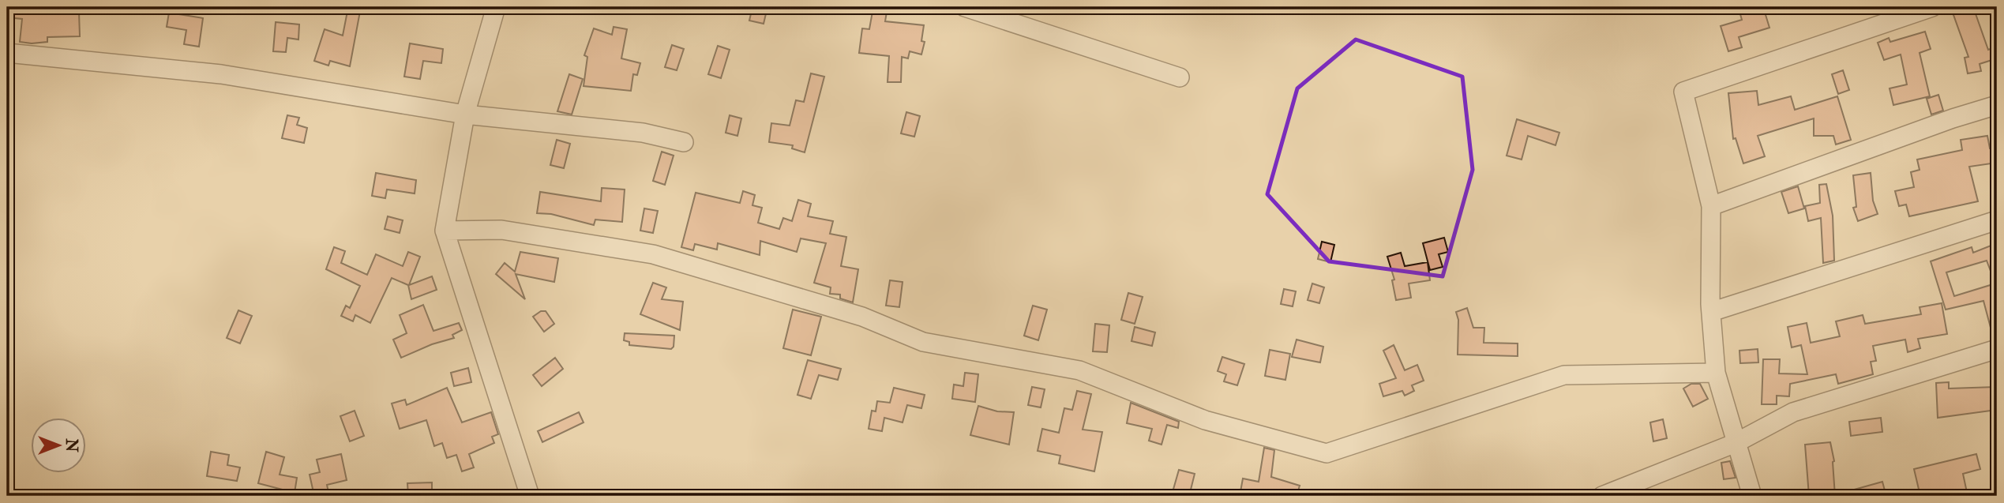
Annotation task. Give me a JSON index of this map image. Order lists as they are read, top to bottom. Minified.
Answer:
{"north":"right"}
